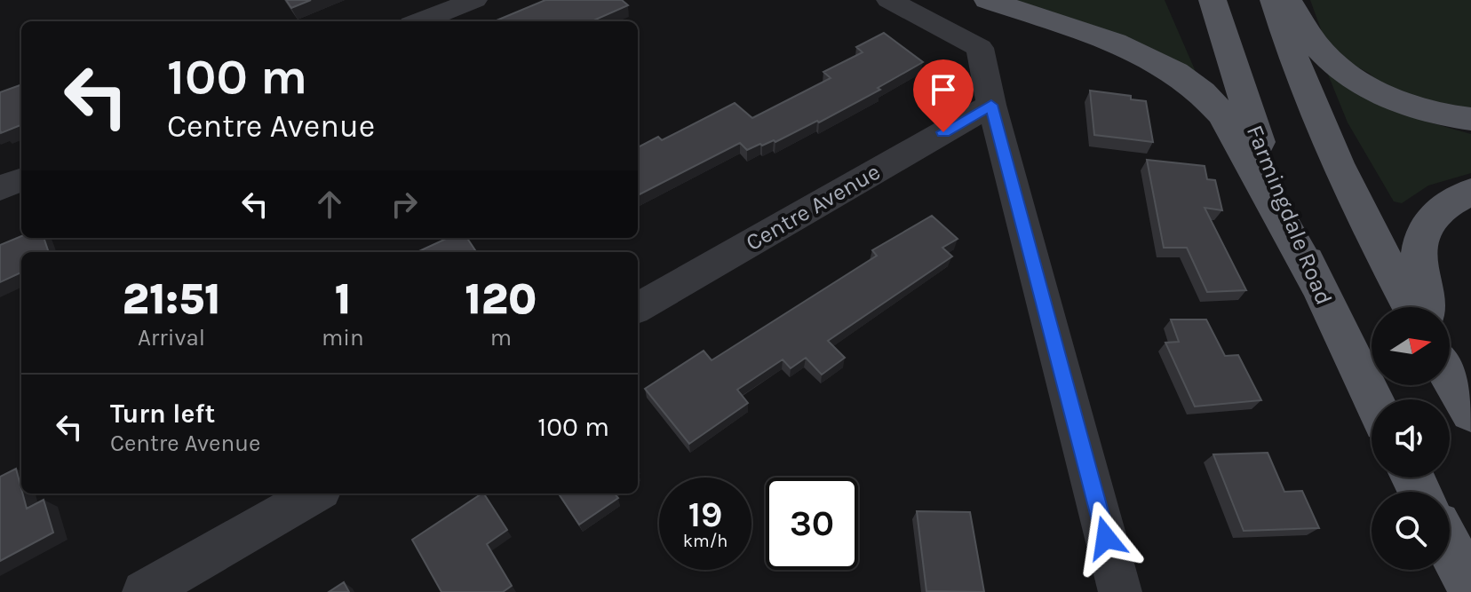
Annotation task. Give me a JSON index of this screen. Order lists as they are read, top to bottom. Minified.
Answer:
{"streets":{"main road":["Farmingdale Road"],"street":["Centre Avenue"]},"north":"right","page":{"turn":["100 m","Centre Avenue"],"eta":["21:51","Arrival","1","min","120","m"],"list":[{"name":"Turn left","note":"Centre Avenue","value":"100 m"}],"speed":"19 km/h","limit":"30"}}
